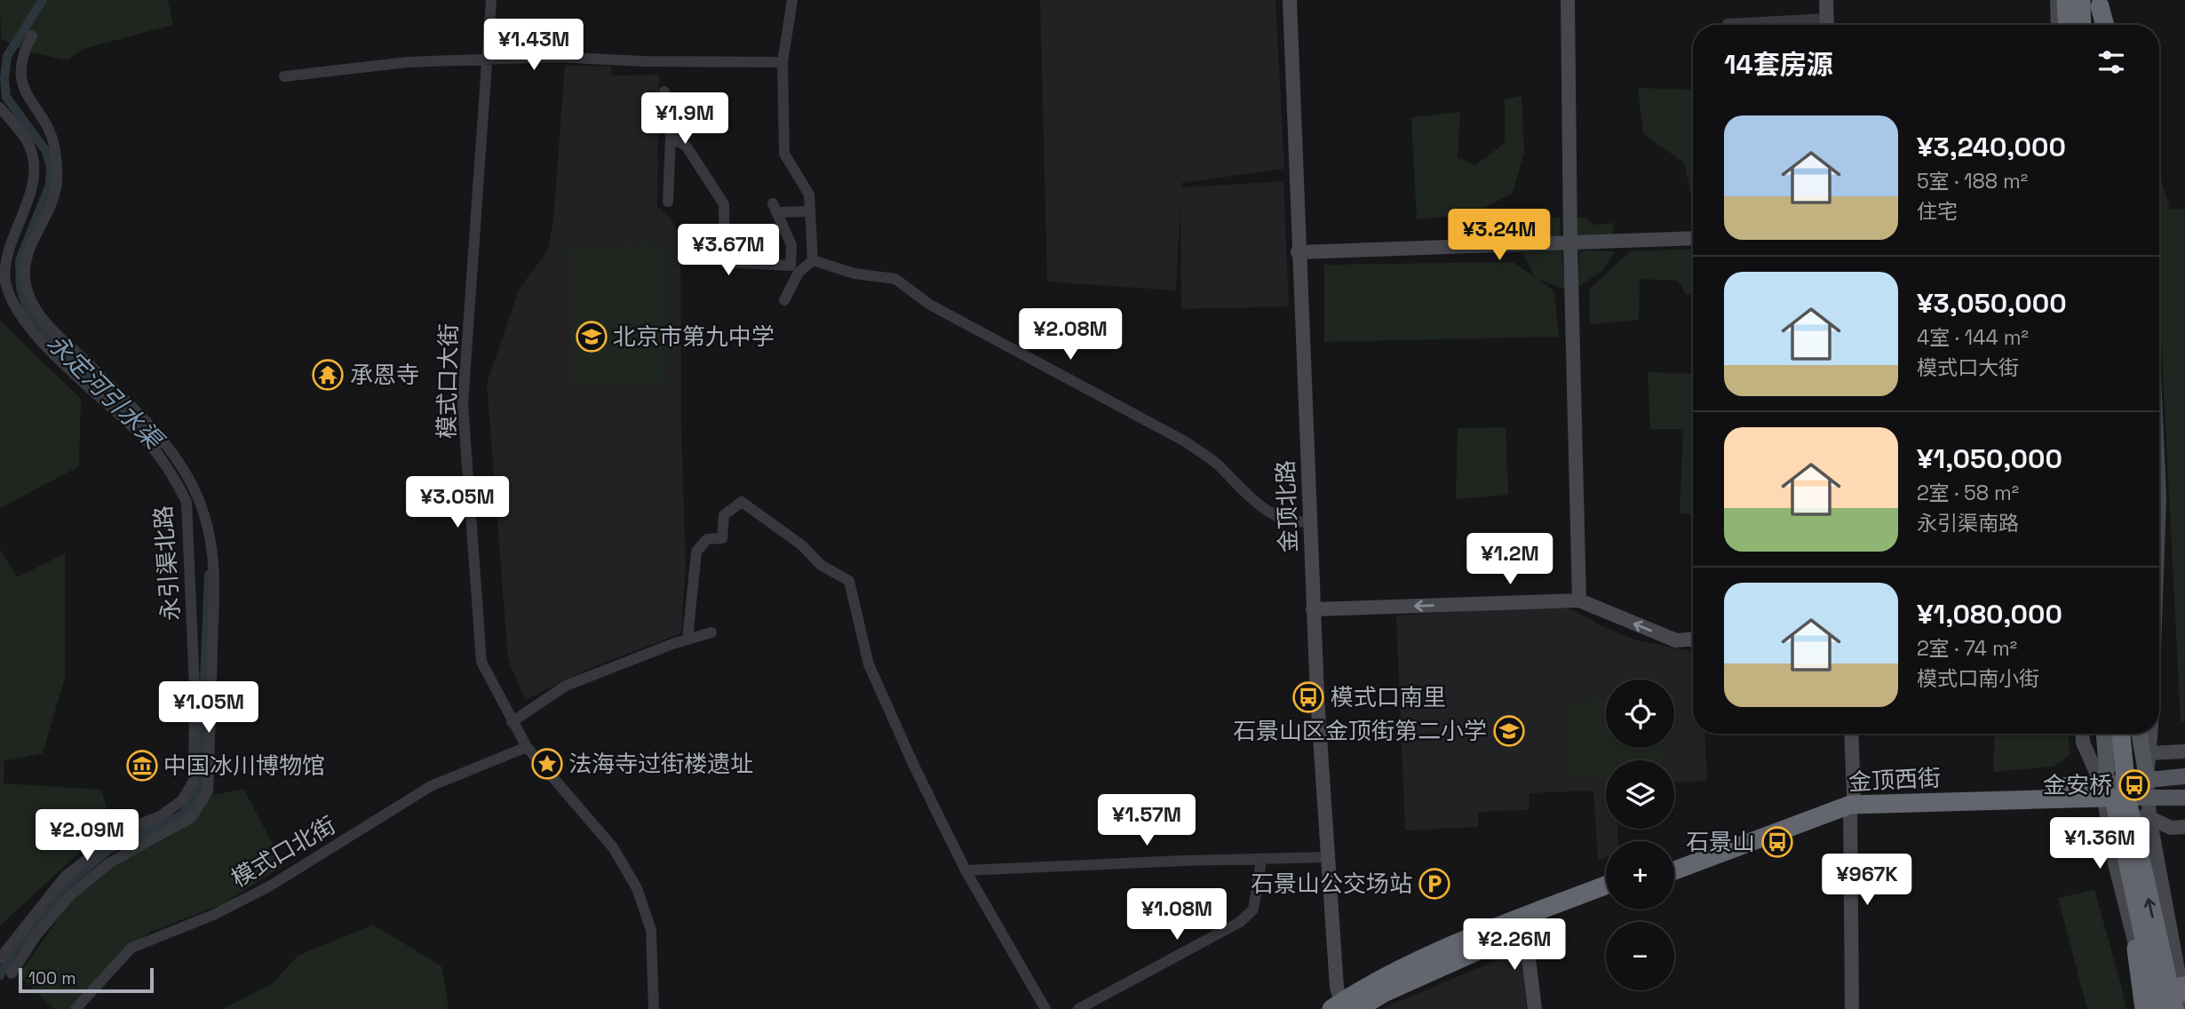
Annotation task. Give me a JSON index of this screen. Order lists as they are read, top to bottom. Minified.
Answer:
{"streets":{"highway":["金顶西街"],"street":["模式口大街","金顶北路","永引渠北路","模式口北街"]},"crossings":[["模式口大街","模式口北街"]],"water":["永定河引水渠"],"places":{"school or university":["北京市第九中学","石景山区金顶街第二小学"],"temple":["承恩寺"],"bus stop":["模式口南里","金安桥","石景山"],"place":["法海寺过街楼遗址"],"museum":["中国冰川博物馆"],"parking":["石景山公交场站"]},"scale_bar":"100 m","page":{"price":["¥1.43M","¥1.9M","¥3.24M","¥3.67M","¥2.08M","¥3.05M","¥1.2M","¥1.05M","¥1.57M","¥2.09M","¥1.36M","¥967K","¥1.08M","¥2.26M"],"heading":"14套房源","list":[{"name":"¥3,240,000","note":"5室 · 188 m² · 住宅"},{"name":"¥3,050,000","note":"4室 · 144 m² · 模式口大街"},{"name":"¥1,050,000","note":"2室 · 58 m² · 永引渠南路"},{"name":"¥1,080,000","note":"2室 · 74 m² · 模式口南小街"}],"map_buttons":["+","−"],"scale":"100 m"}}
